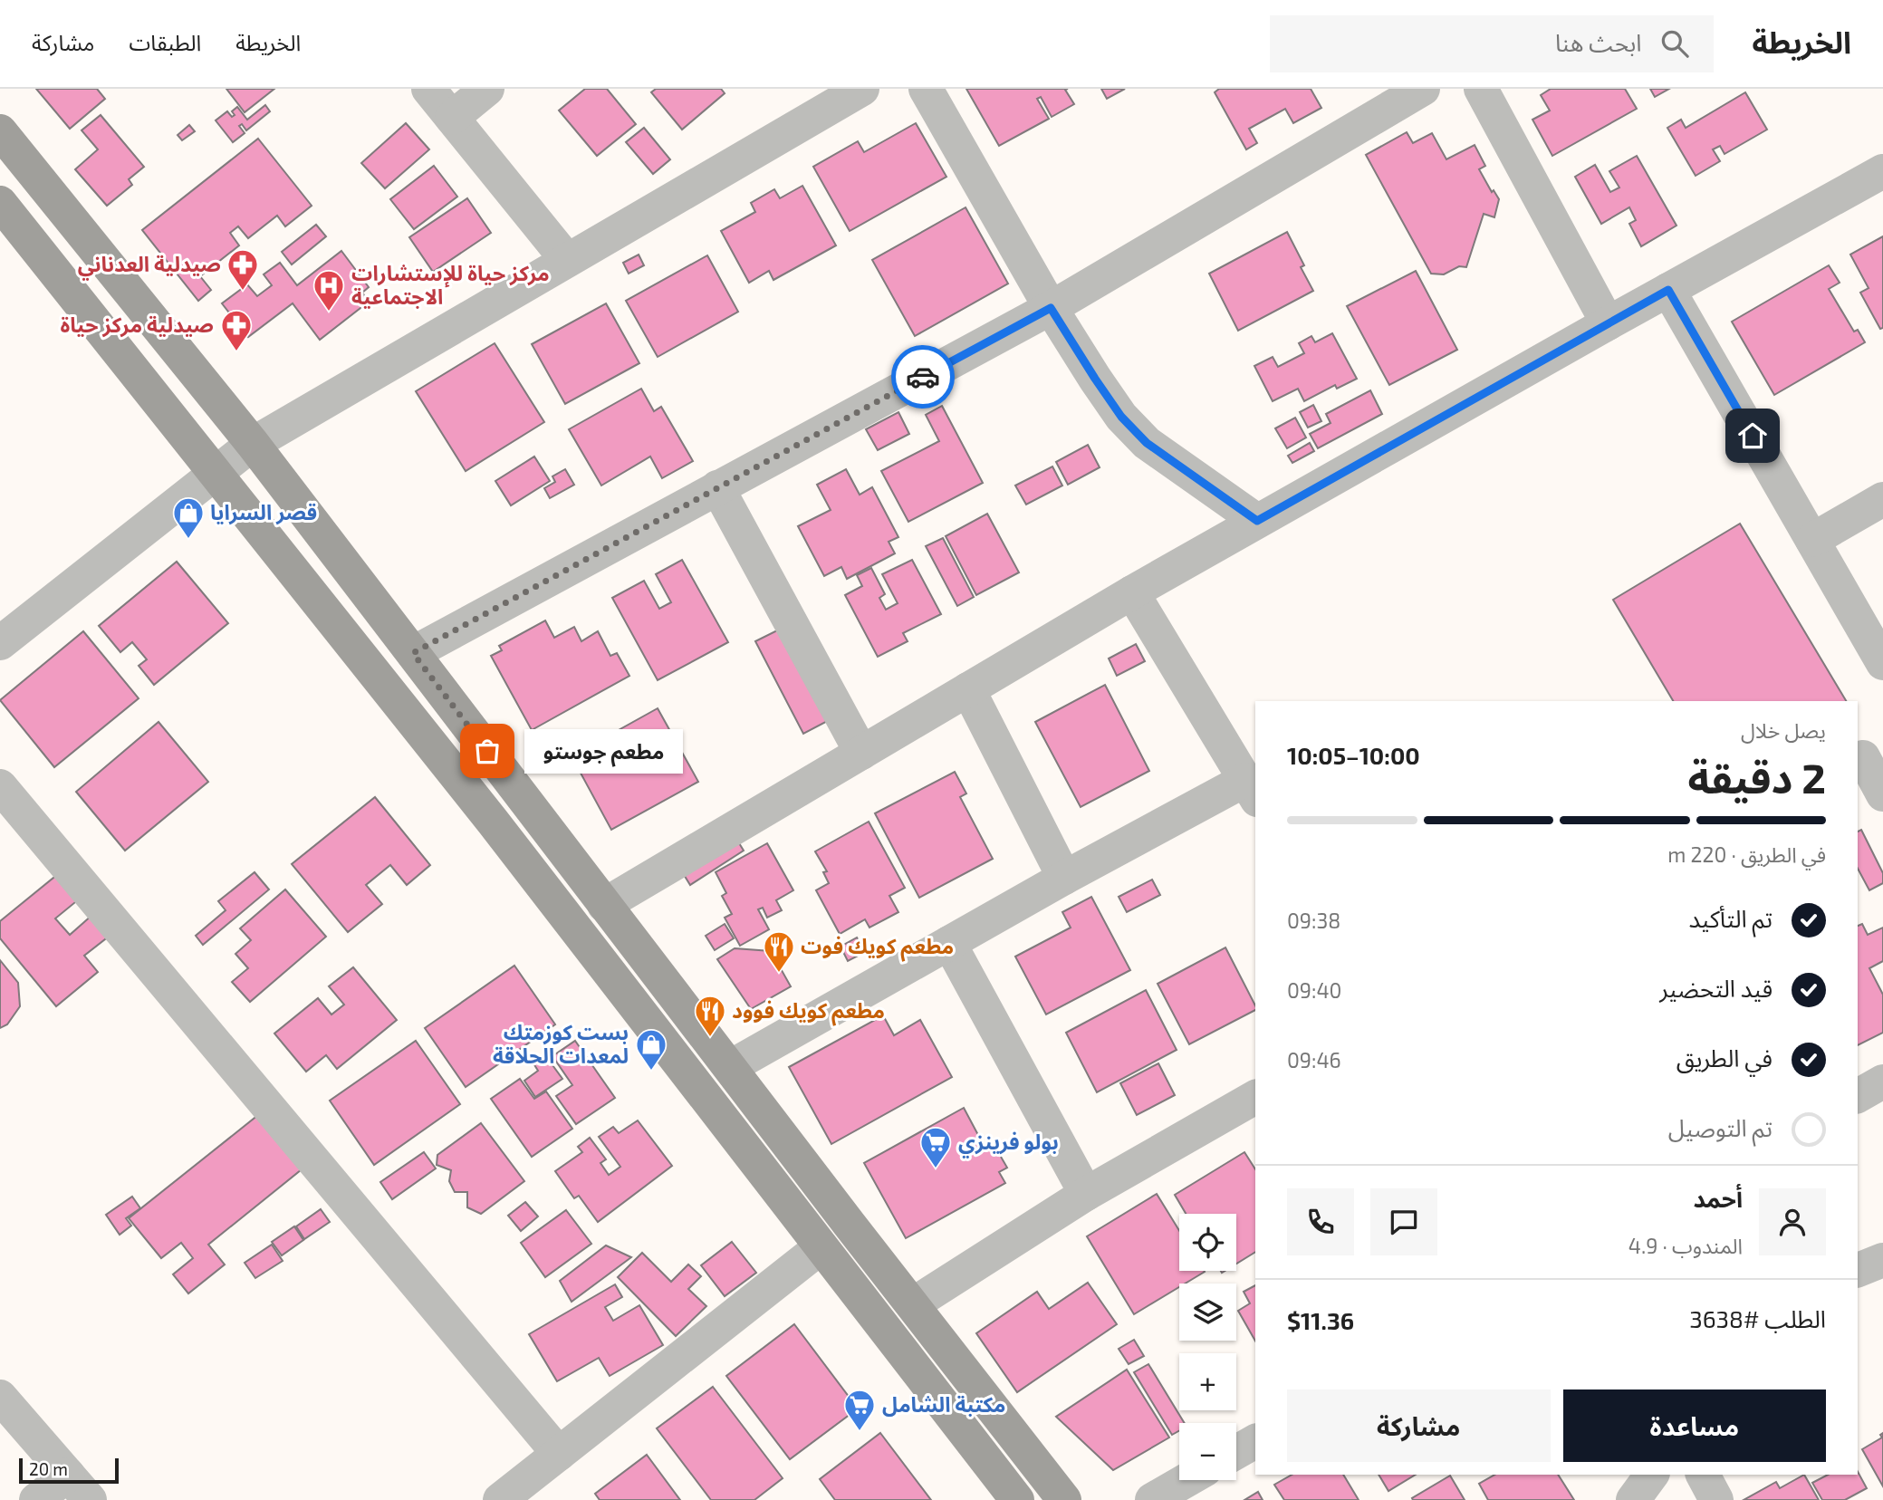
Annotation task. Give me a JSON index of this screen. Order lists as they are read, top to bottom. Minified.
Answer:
{"places":{"pharmacy":["صيدلية العدناني","صيدلية مركز حياة"],"hospital":["مركز حياة للإستشارات الاجتماعية"],"shop":["قصر السرايا","بست كوزمتك لمعدات الحلاقة"],"other":["مطعم جوستو"],"restaurant":["مطعم كويك فوت","مطعم كويك فوود"],"supermarket":["بولو فرينزي","مكتبة الشامل"]},"scale_bar":"20 m","page":{"header":"الخريطة","search":"ابحث هنا","nav":["الخريطة","الطبقات","مشاركة"],"heading":["2 دقيقة","يصل خلال","10:00–10:05"],"panel":["أحمد","المندوب · 4.9","الطلب #3638","$11.36"],"bubble":"مطعم جوستو","bar":"في الطريق · 220 m","list":[["تم التأكيد","09:38"],["قيد التحضير","09:40"],["في الطريق","09:46"],"تم التوصيل"],"map_buttons":["+","−"],"buttons":["مساعدة","مشاركة"],"scale":"20 m"}}
